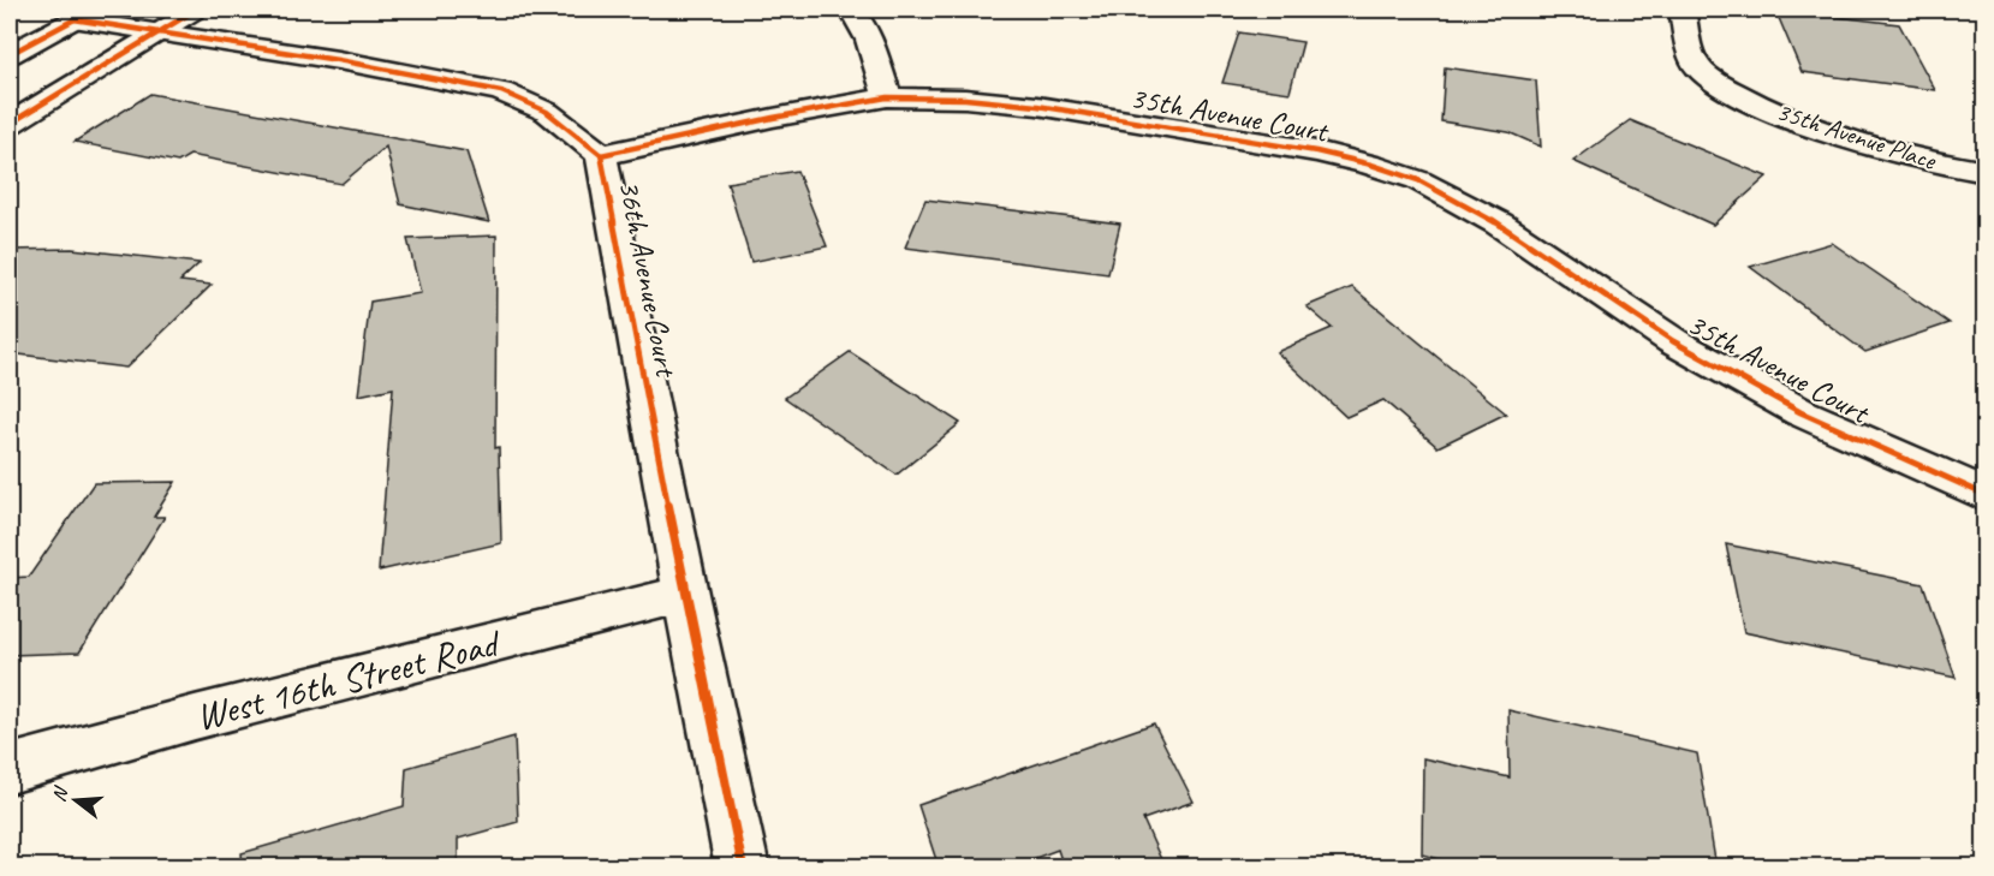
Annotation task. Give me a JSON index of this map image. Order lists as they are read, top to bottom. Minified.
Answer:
{"streets":{"street":["35th Avenue Court","35th Avenue Place","36th Avenue Court","West 16th Street Road"]},"crossings":[["35th Avenue Court","36th Avenue Court"],["36th Avenue Court","West 16th Street Road"]],"north":"left"}
